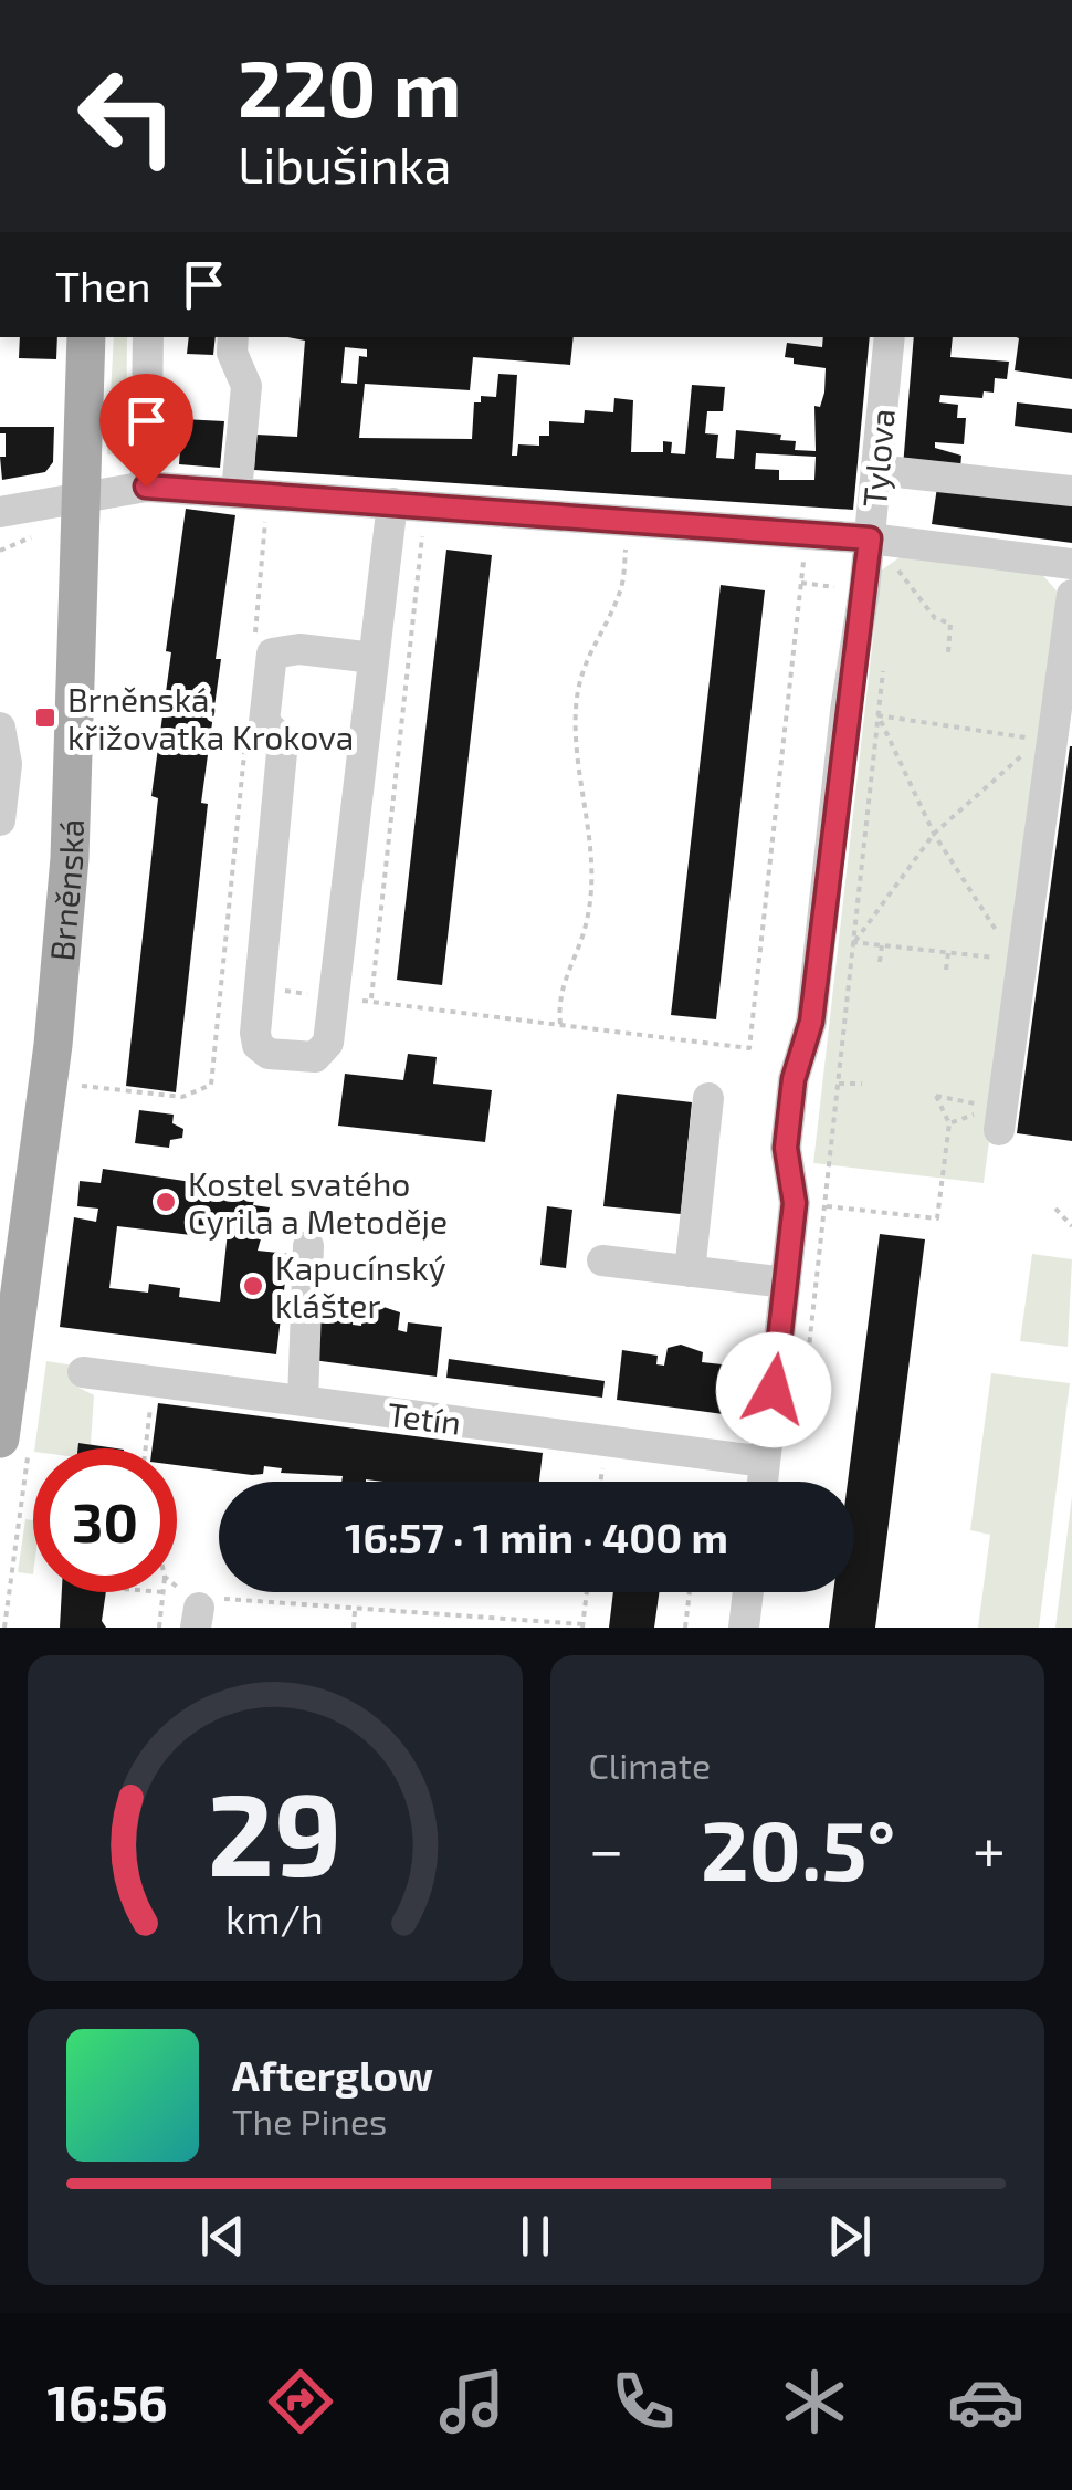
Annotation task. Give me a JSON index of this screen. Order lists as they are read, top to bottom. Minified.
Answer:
{"streets":{"main road":["Brněnská"],"street":["Tylova","Tetín"]},"crossings":[["Tylova","Tetín"]],"places":{"transit":["Brněnská, křižovatka Krokova"],"other":["Kostel svatého Cyrila a Metoděje","Kapucínský klášter"]},"page":{"turn":["220 m","Libušinka"],"then":"Then","limit":"30","trip":"16:57 · 1 min · 400 m","tile":"Climate","heat":["−","20.5°","+"],"song":["Afterglow","The Pines"],"tabs":"16:56","gauge":["29","km/h"]}}
